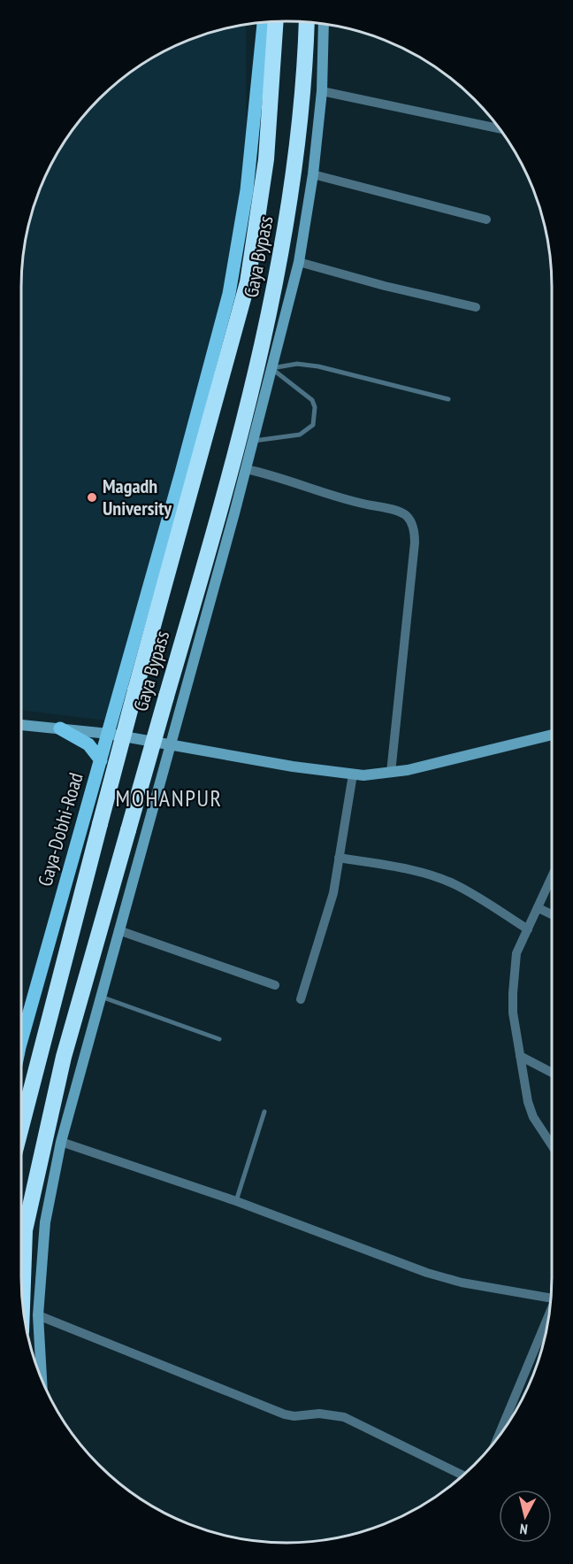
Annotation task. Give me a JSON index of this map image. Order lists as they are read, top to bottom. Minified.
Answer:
{"streets":{"highway":["Gaya Bypass"],"main road":["Gaya-Dobhi-Road"]},"districts":["MOHANPUR"],"places":["Magadh University"],"north":"bottom"}
